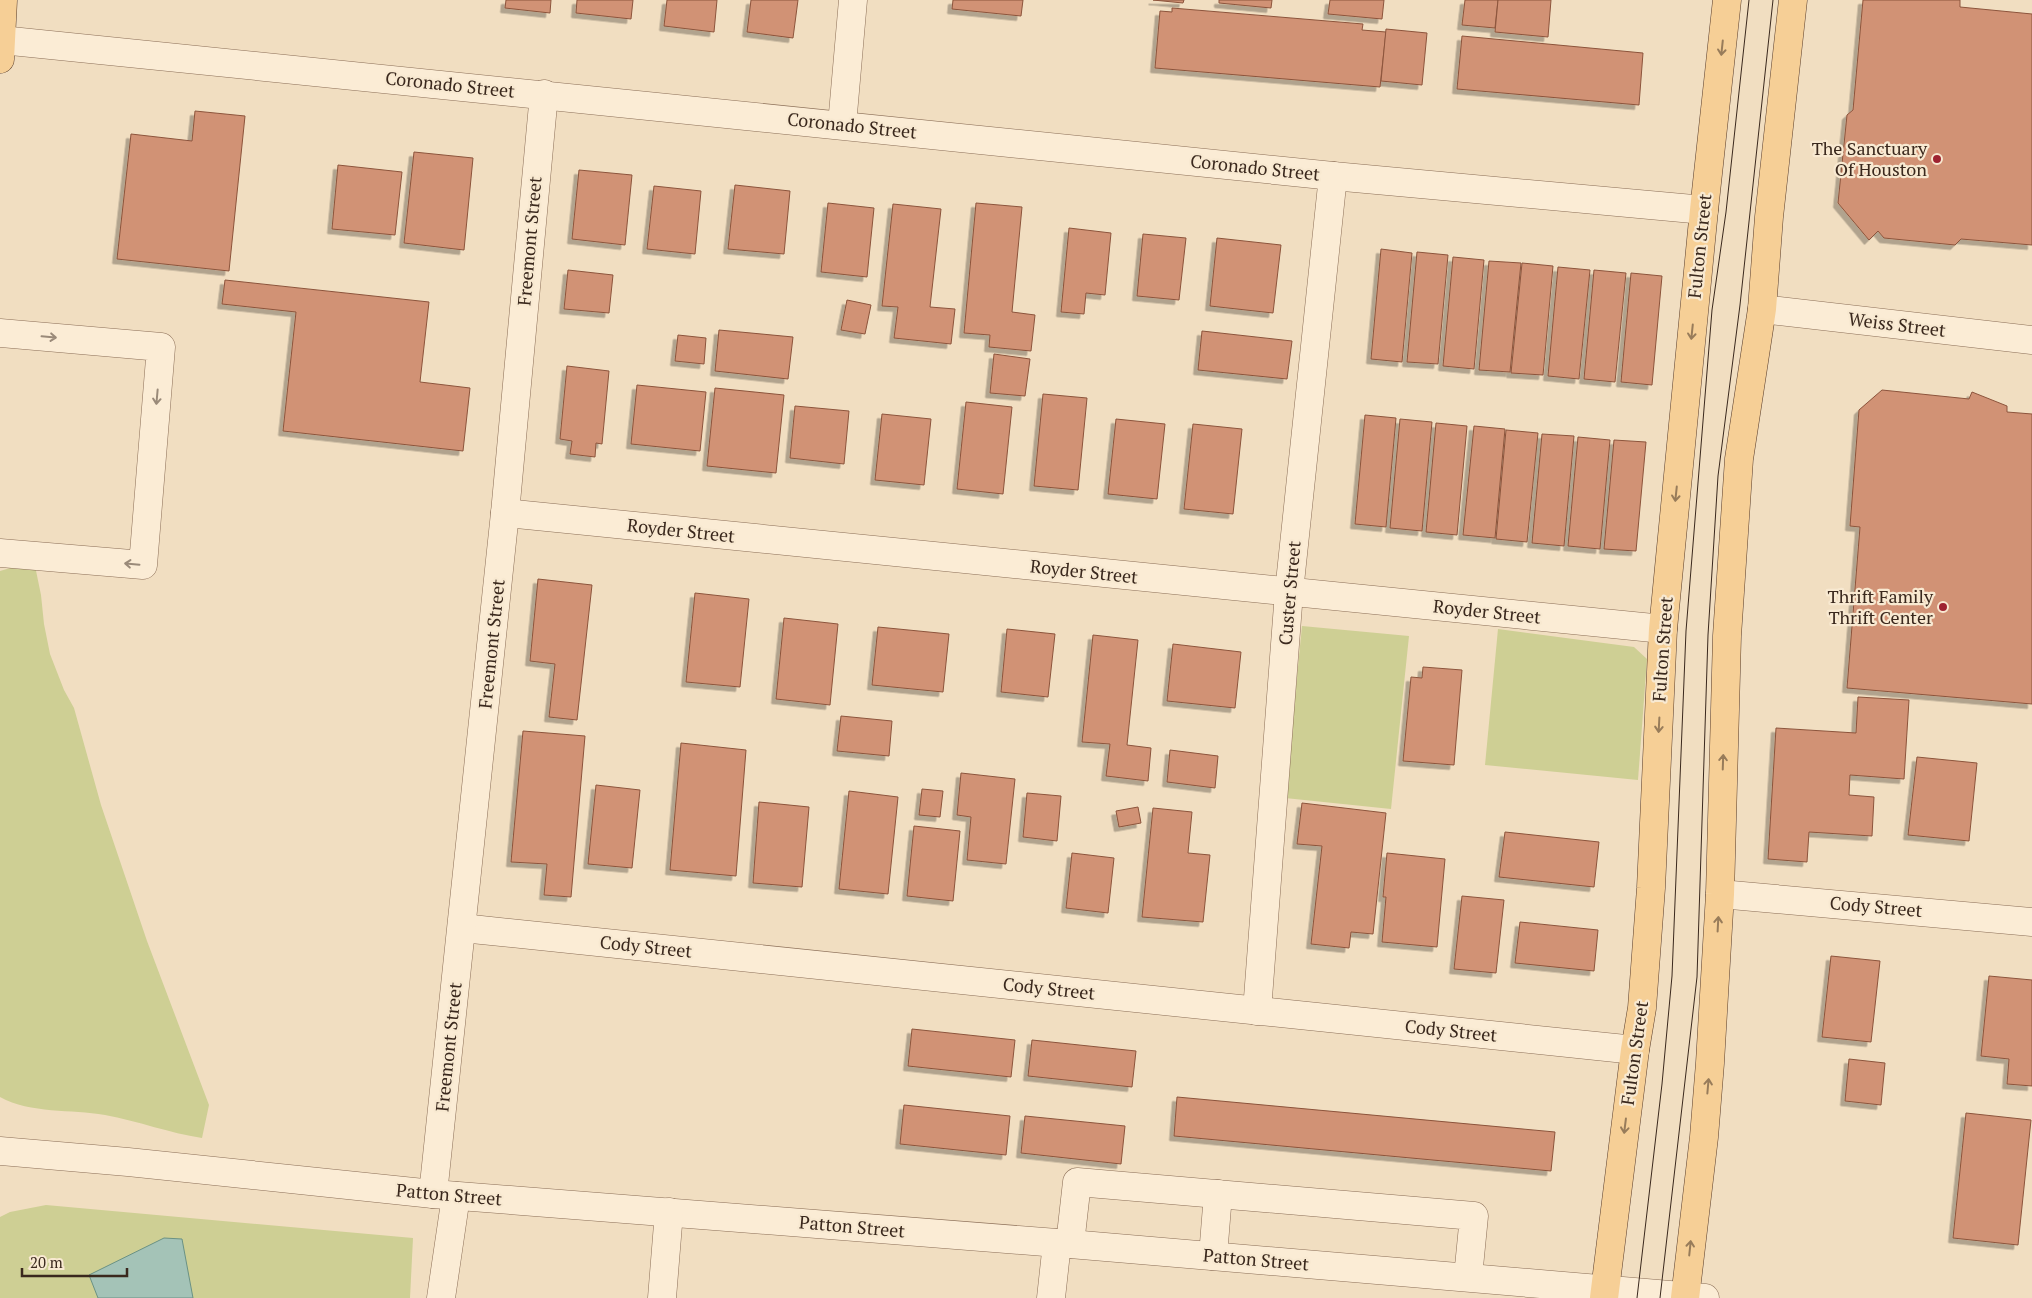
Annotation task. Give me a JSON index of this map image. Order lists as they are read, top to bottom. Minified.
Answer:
{"streets":{"main road":["Fulton Street"],"street":["Coronado Street","Freemont Street","Weiss Street","Royder Street","Custer Street","Cody Street","Patton Street"]},"crossings":[["Coronado Street","Freemont Street"],["Coronado Street","Fulton Street"],["Coronado Street","Custer Street"],["Freemont Street","Royder Street"],["Freemont Street","Cody Street"],["Freemont Street","Patton Street"],["Fulton Street","Royder Street"],["Fulton Street","Cody Street"],["Fulton Street","Patton Street"],["Royder Street","Custer Street"],["Custer Street","Cody Street"]],"places":["The Sanctuary Of Houston","Thrift Family Thrift Center"],"scale_bar":"20 m"}
